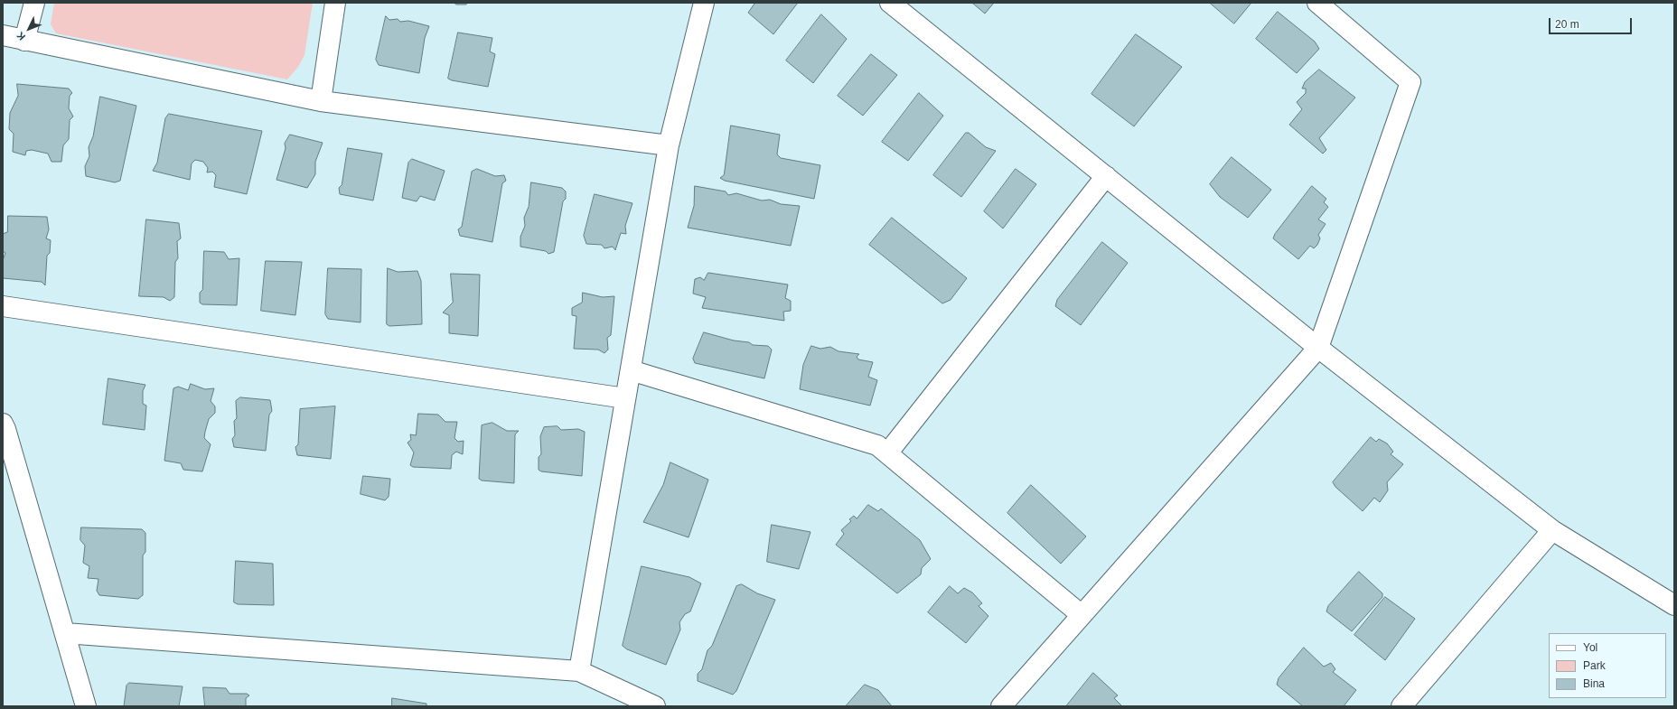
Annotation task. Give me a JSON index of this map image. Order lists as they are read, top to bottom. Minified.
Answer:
{"legend":["Yol","Park","Bina"],"scale_bar":"20 m","north":"bottom left"}
